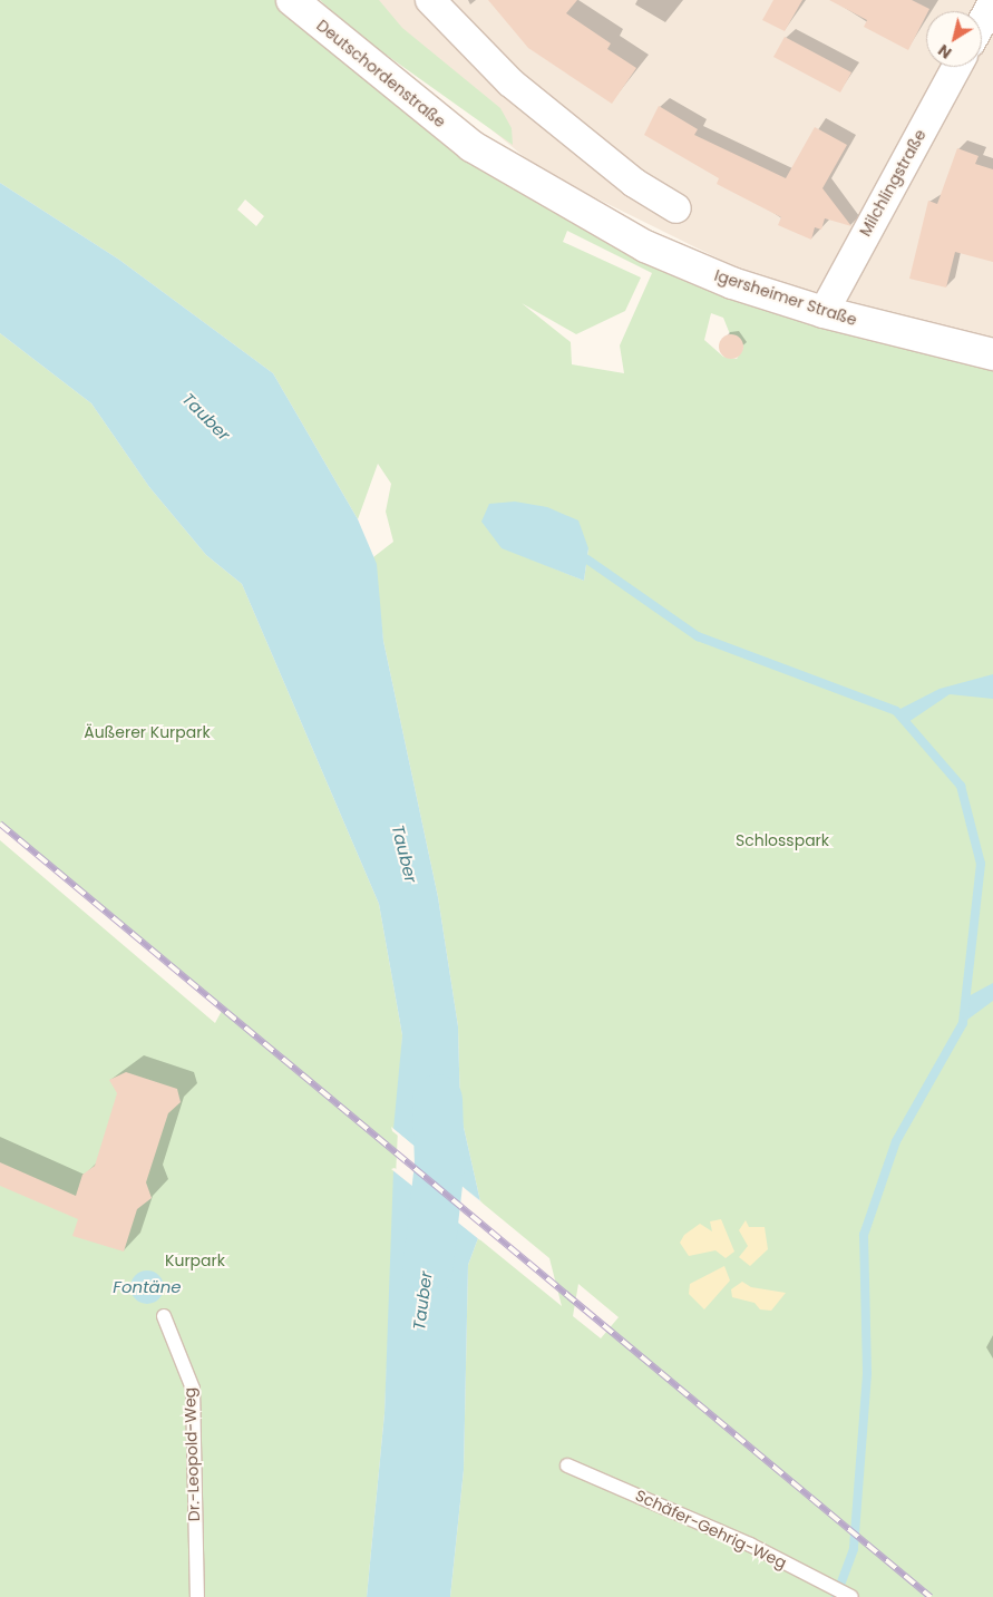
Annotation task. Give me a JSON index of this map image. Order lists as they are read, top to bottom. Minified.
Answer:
{"streets":{"street":["Deutschordenstraße","Milchlingstraße","Igersheimer Straße"],"lane":["Dr.-Leopold-Weg","Schäfer-Gehrig-Weg"]},"crossings":[["Deutschordenstraße","Igersheimer Straße"],["Milchlingstraße","Igersheimer Straße"]],"water":["Tauber","Fontäne"],"parks":["Äußerer Kurpark","Schlosspark","Kurpark"],"north":"bottom left"}
